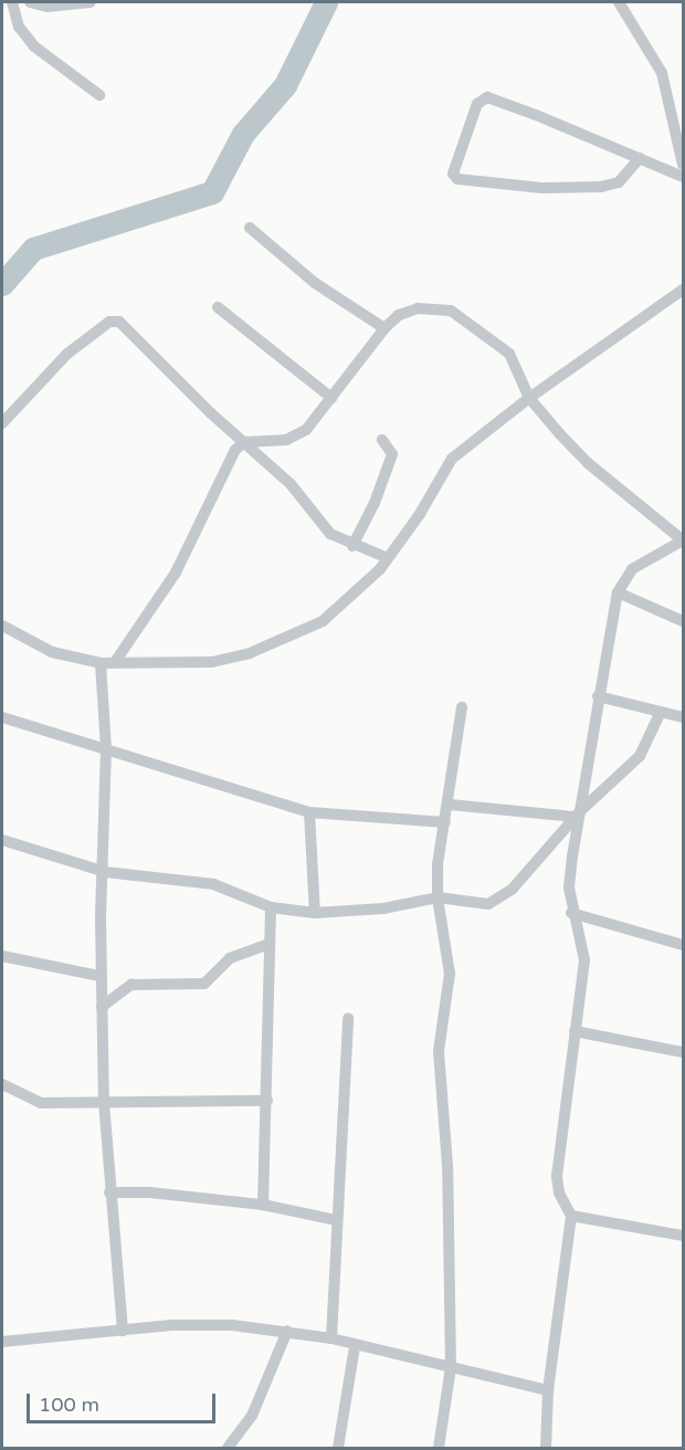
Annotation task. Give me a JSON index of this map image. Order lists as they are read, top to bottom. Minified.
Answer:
{"scale_bar":"100 m"}
